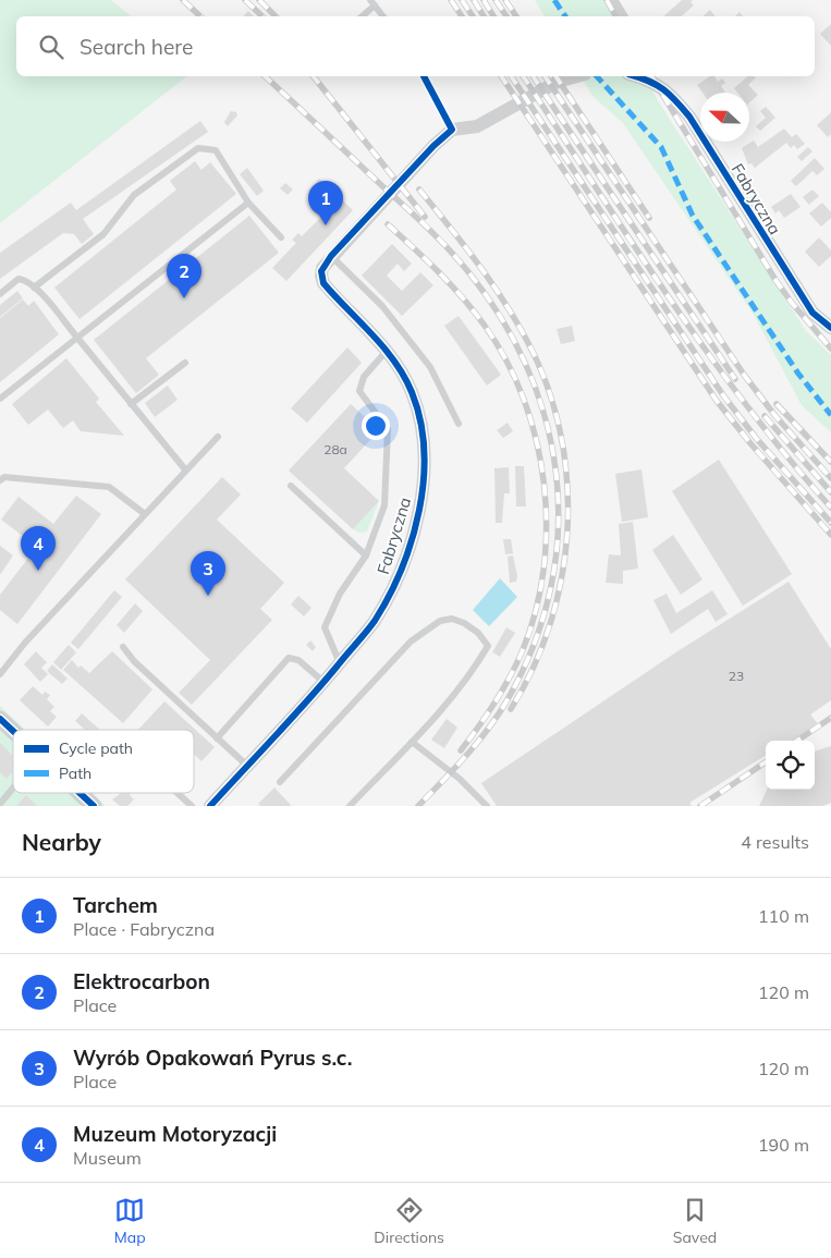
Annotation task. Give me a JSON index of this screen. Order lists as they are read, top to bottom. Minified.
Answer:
{"streets":{"street":["Fabryczna"]},"house_numbers":["28a","23"],"legend":["Cycle path","Path"],"north":"left","page":{"search":"Search here","pins":["1","2","4","3"],"heading":["Nearby","4 results"],"list":[{"mark":"1","name":"Tarchem","note":"Place · Fabryczna","value":"110 m"},{"mark":"2","name":"Elektrocarbon","note":"Place","value":"120 m"},{"mark":"3","name":"Wyrób Opakowań Pyrus s.c.","note":"Place","value":"120 m"},{"mark":"4","name":"Muzeum Motoryzacji","note":"Museum","value":"190 m"}],"nav":["Map","Directions","Saved"]}}
